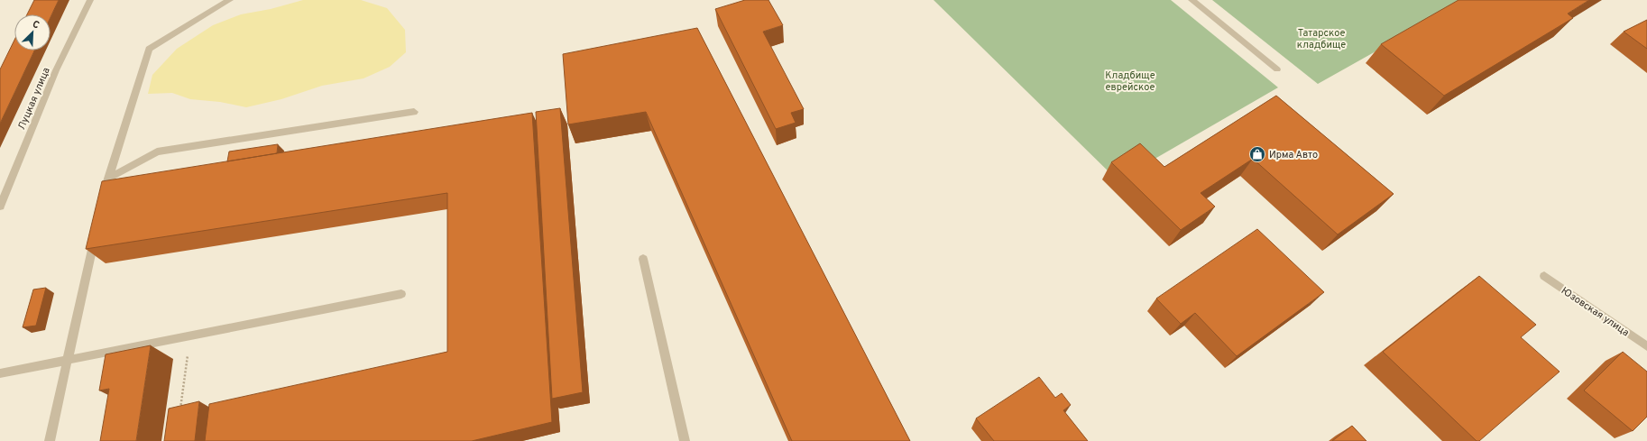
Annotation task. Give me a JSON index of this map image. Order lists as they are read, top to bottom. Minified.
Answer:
{"streets":{"street":["Луцкая улица","Юзовская улица"]},"parks":["Татарское кладбище","Кладбище еврейское"],"places":{"shop":["Ирма Авто"]},"north":"top right"}
